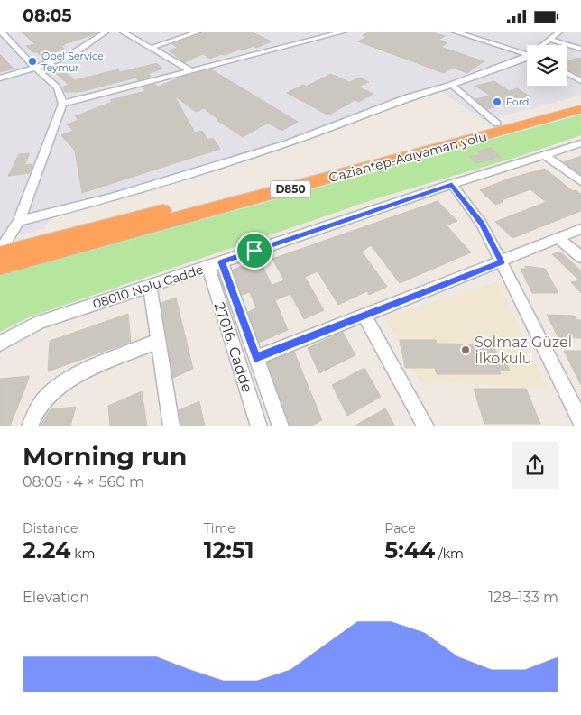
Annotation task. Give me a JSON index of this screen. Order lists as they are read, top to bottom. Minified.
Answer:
{"streets":{"highway":["Gaziantep-Adıyaman yolu","D850"],"street":["08010 Nolu Cadde","27016. Cadde"]},"crossings":[["08010 Nolu Cadde","27016. Cadde"]],"places":["Opel Service Teymur","Ford","Solmaz Güzel İlkokulu"],"page":{"status":"08:05","heading":["Morning run","08:05 · 4 × 560 m"],"stats":[["Distance","2.24 km"],["Time","12:51"],["Pace","5:44 /km"]],"chart":["Elevation","128–133 m"]}}
